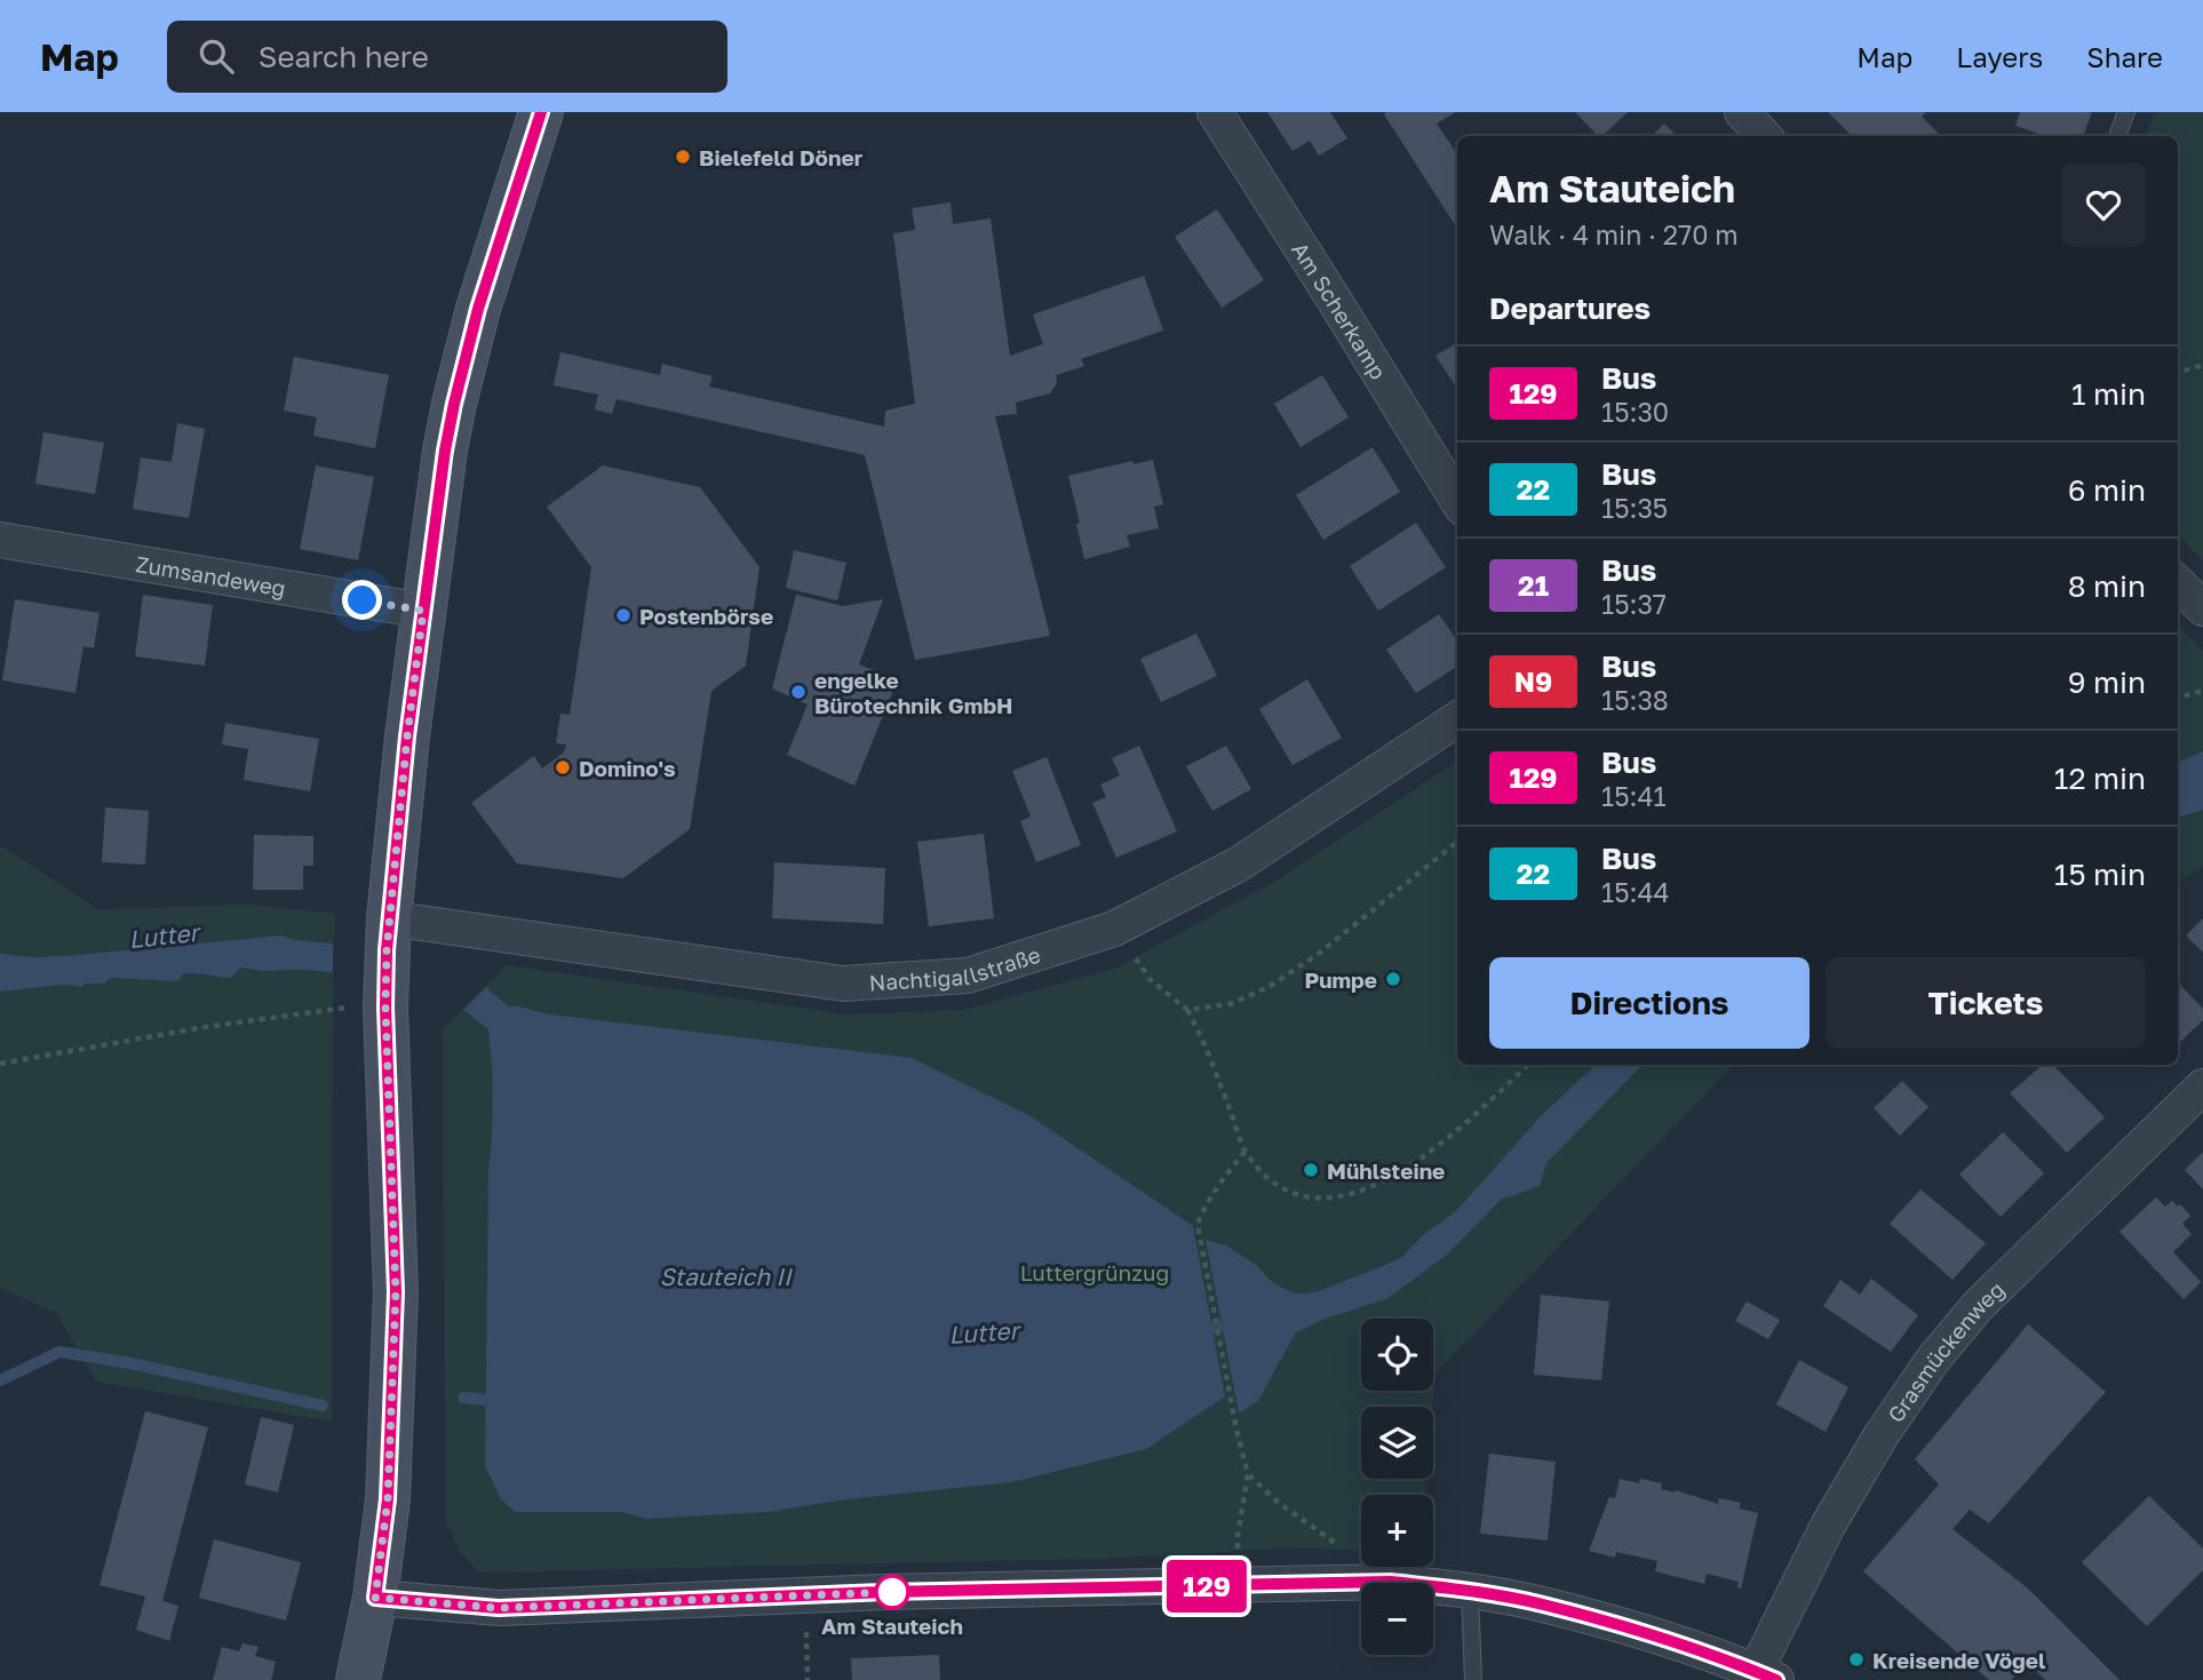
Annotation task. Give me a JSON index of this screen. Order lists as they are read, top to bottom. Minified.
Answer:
{"streets":{"street":["Am Scherkamp","Zumsandeweg","Nachtigallstraße","Grasmückenweg"]},"water":["Lutter","Stauteich II"],"parks":["Luttergrünzug"],"places":["Bielefeld Döner","Postenbörse","engelke Bürotechnik GmbH","Domino's","Pumpe","Mühlsteine","Am Stauteich","Kreisende Vögel"],"lines":["bus line 129"],"page":{"header":"Map","search":"Search here","nav":["Map","Layers","Share"],"on_map":"129","heading":[["Am Stauteich","Walk · 4 min · 270 m"],"Departures"],"list":[{"mark":"129","name":"Bus","note":"15:30","value":"1 min"},{"mark":"22","name":"Bus","note":"15:35","value":"6 min"},{"mark":"21","name":"Bus","note":"15:37","value":"8 min"},{"mark":"N9","name":"Bus","note":"15:38","value":"9 min"},{"mark":"129","name":"Bus","note":"15:41","value":"12 min"},{"mark":"22","name":"Bus","note":"15:44","value":"15 min"}],"buttons":["Directions","Tickets"],"map_buttons":["+","−"]}}
